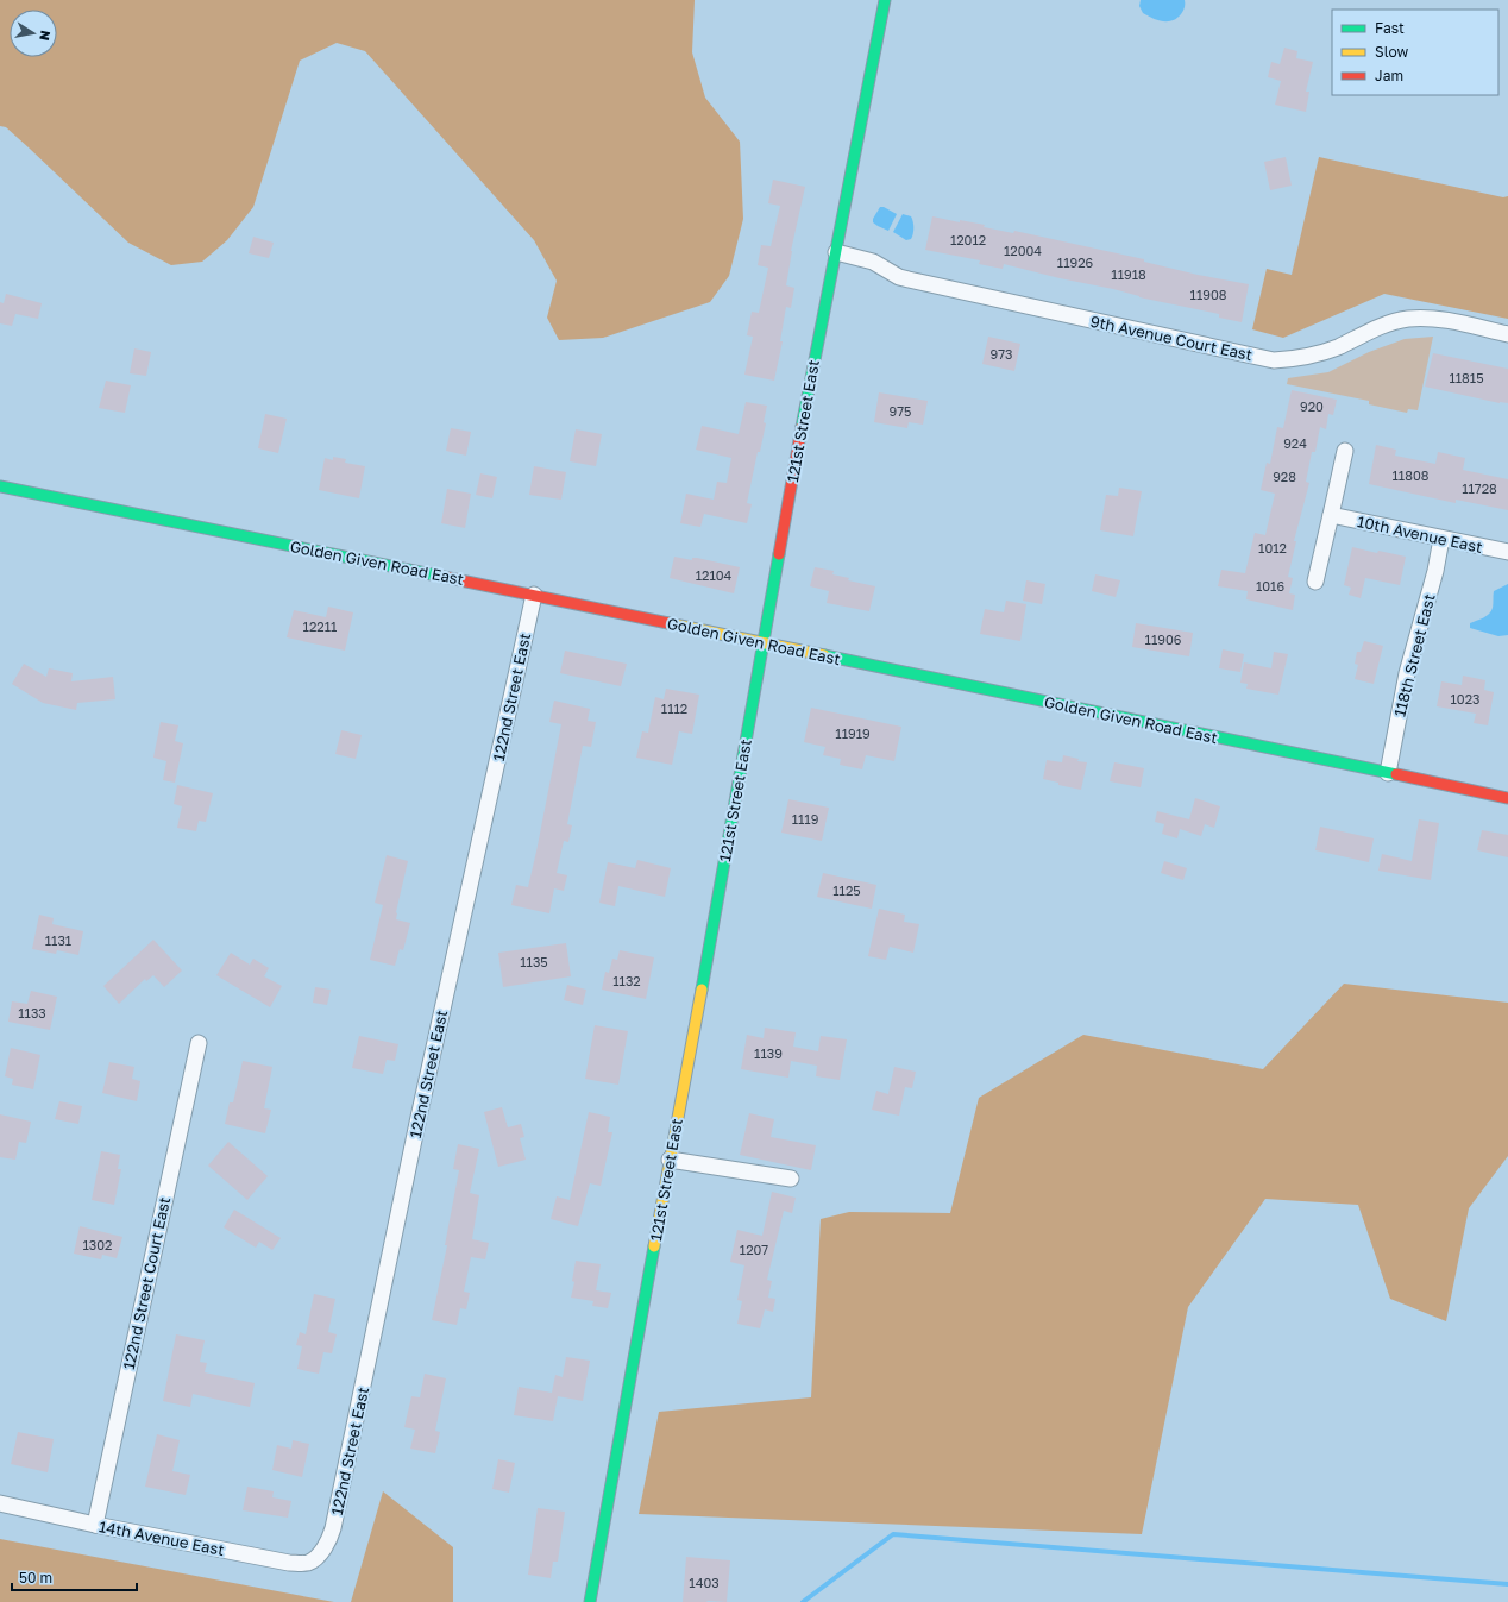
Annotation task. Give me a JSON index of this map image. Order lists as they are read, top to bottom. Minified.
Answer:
{"streets":{"street":["9th Avenue Court East","121st Street East","10th Avenue East","Golden Given Road East","118th Street East","122nd Street East","122nd Street Court East","14th Avenue East"]},"crossings":[["9th Avenue Court East","121st Street East"],["121st Street East","Golden Given Road East"],["10th Avenue East","118th Street East"],["Golden Given Road East","118th Street East"],["Golden Given Road East","122nd Street East"],["122nd Street East","14th Avenue East"],["122nd Street Court East","14th Avenue East"]],"house_numbers":["12012","12004","11926","11918","11908","973","11815","920","975","924","11808","928","11728","1012","12104","1016","12211","11906","1023","1112","11919","1119","1125","1131","1135","1132","1133","1139","1302","1207","1403"],"legend":["Fast","Slow","Jam"],"scale_bar":"50 m","north":"right"}
